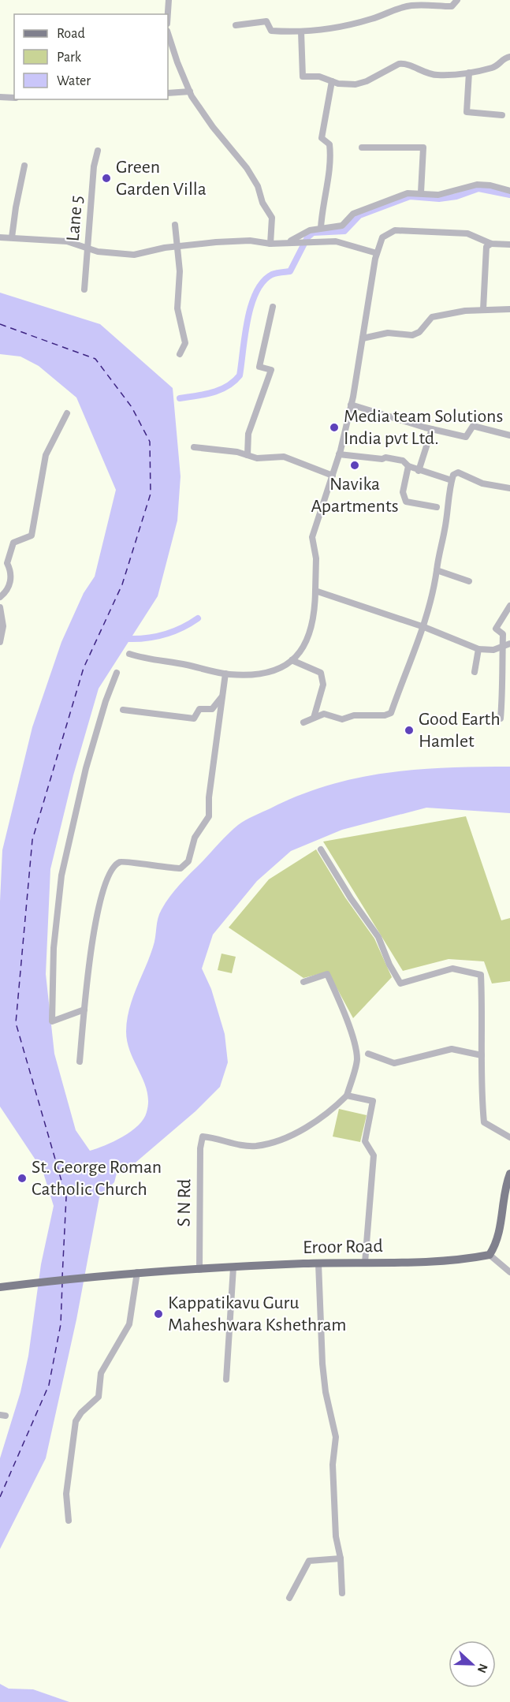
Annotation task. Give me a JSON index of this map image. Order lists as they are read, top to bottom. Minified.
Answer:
{"streets":{"main road":["Eroor Road"],"street":["Lane 5","S N Rd"]},"crossings":[["S N Rd","Eroor Road"]],"places":["Green Garden Villa","Media team Solutions India pvt Ltd.","Navika Apartments","Good Earth Hamlet","St. George Roman Catholic Church","Kappatikavu Guru Maheshwara Kshethram"],"legend":["Road","Park","Water"],"north":"right"}
